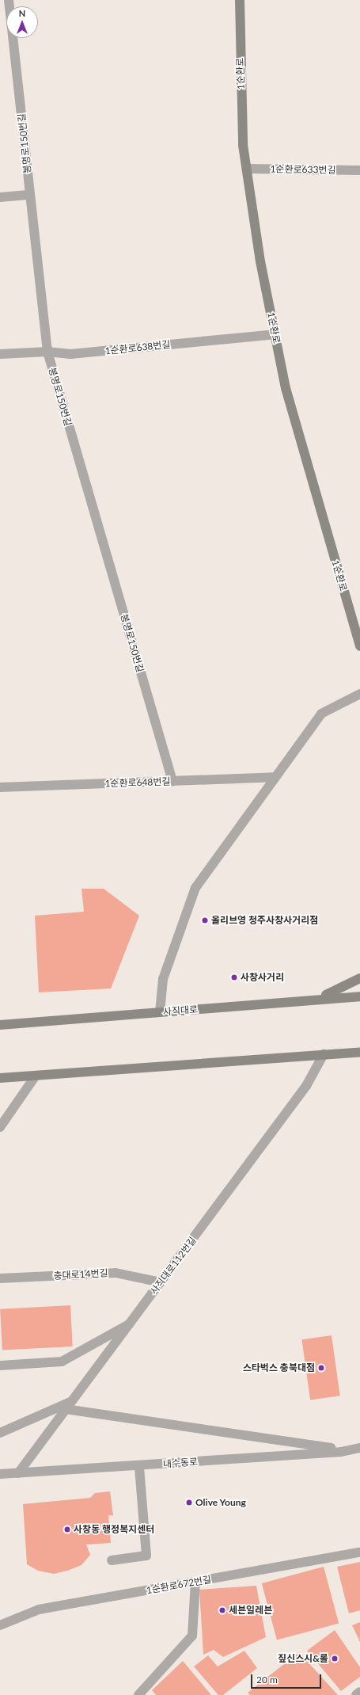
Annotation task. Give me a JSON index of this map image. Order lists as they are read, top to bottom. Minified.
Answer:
{"streets":{"main road":["1순환로","사직대로"],"street":["봉명로150번길","1순환로633번길","1순환로638번길","1순환로648번길","사직대로112번길","충대로14번길","내수동로","1순환로672번길"]},"crossings":[["1순환로","1순환로633번길"],["1순환로","1순환로638번길"],["봉명로150번길","1순환로638번길"],["봉명로150번길","1순환로648번길"],["사직대로112번길","충대로14번길"],["사직대로112번길","내수동로"]],"places":["올리브영 청주사창사거리점","사창사거리","스타벅스 충북대점","Olive Young","사창동 행정복지센터","세븐일레븐","짚신스시&롤"],"scale_bar":"20 m","north":"top"}
